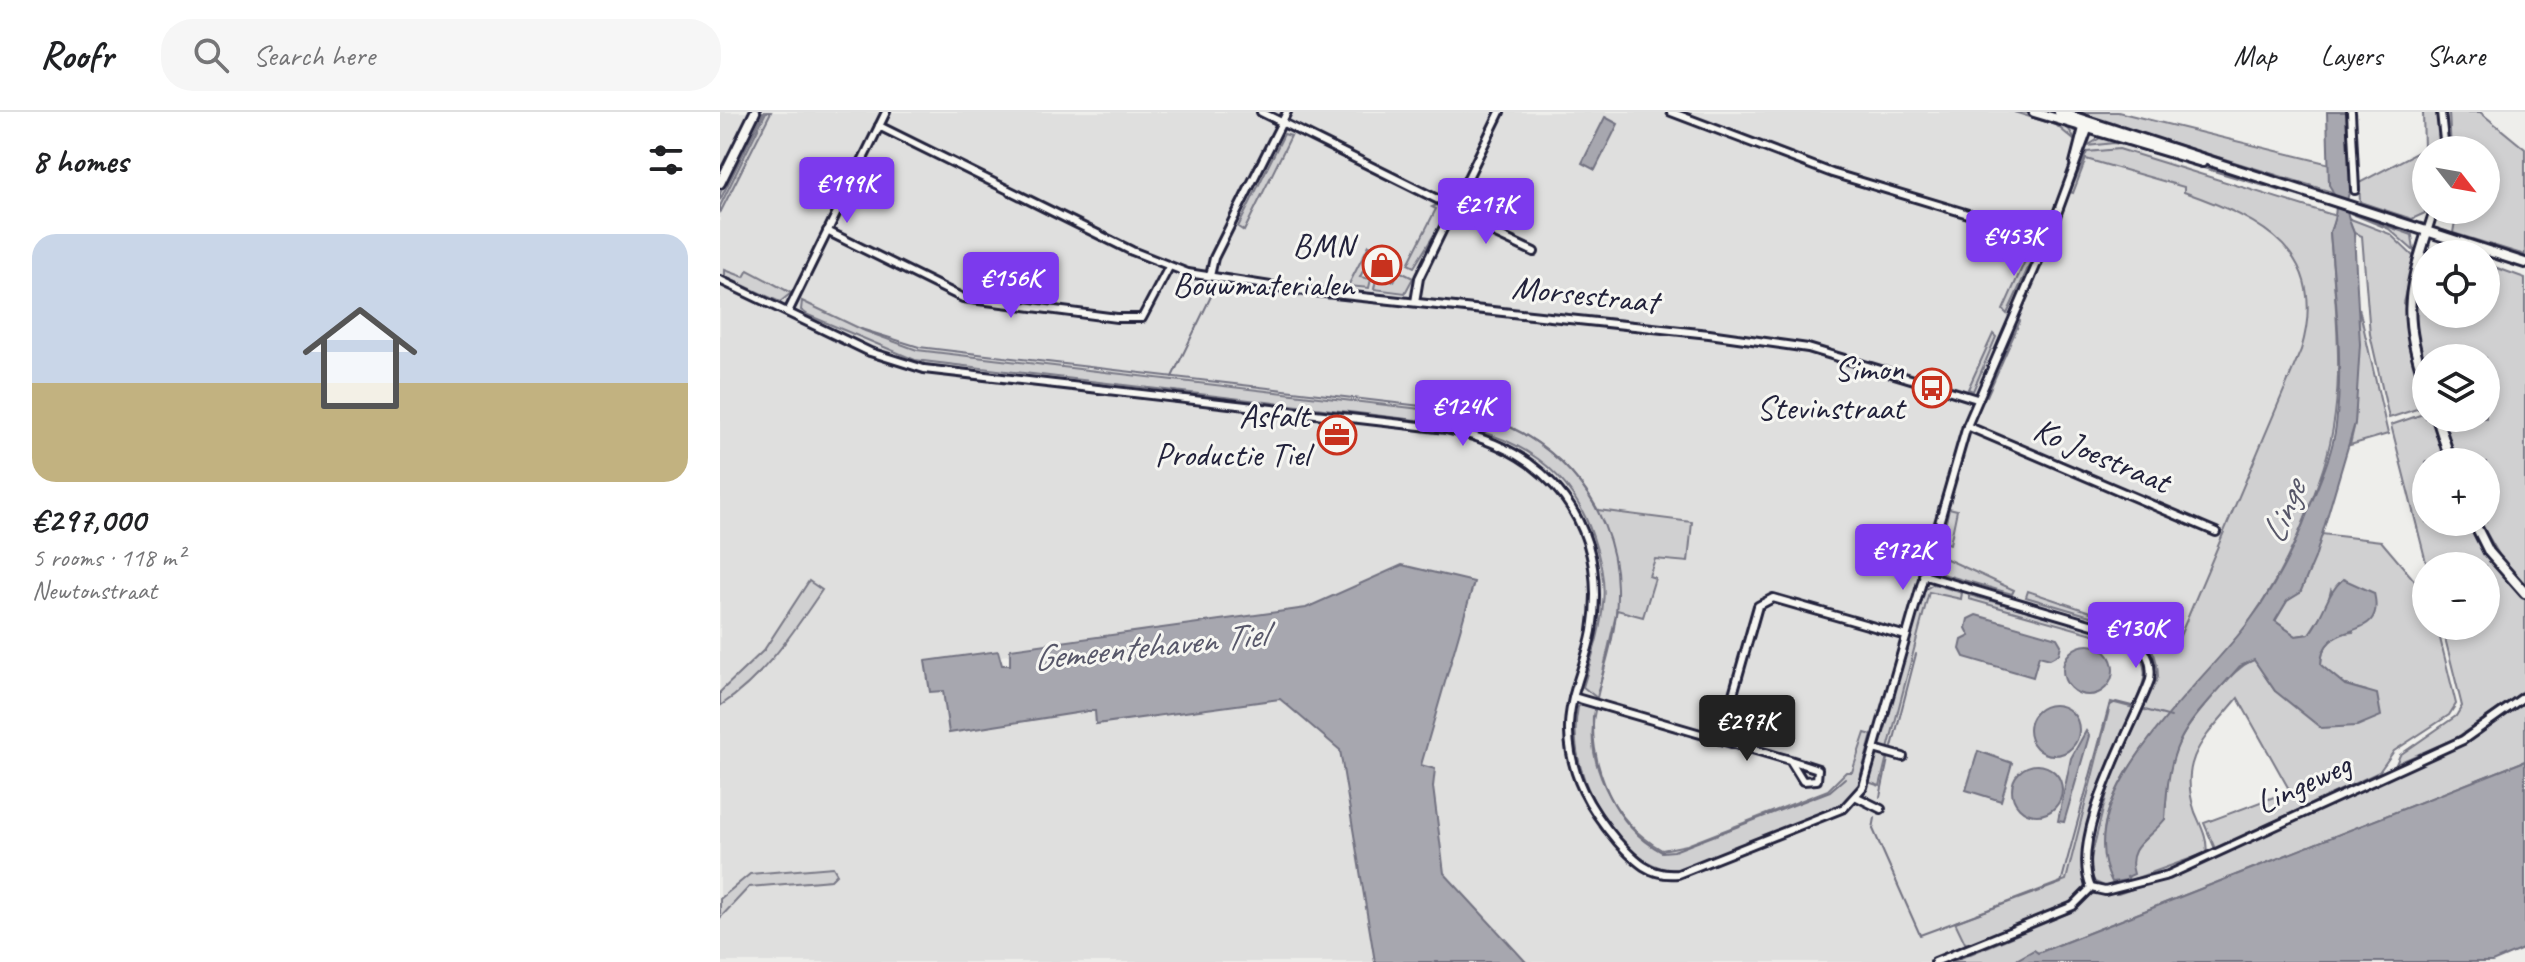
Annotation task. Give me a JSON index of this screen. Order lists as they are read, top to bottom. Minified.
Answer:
{"streets":{"street":["Morsestraat","Ko Joestraat","Lingeweg"]},"water":["Linge","Gemeentehaven Tiel"],"places":{"shop":["BMN Bouwmaterialen"],"bus stop":["Simon Stevinstraat"],"office":["Asfalt Productie Tiel"]},"north":"bottom right","page":{"header":"Roofr","search":"Search here","nav":["Map","Layers","Share"],"heading":"8 homes","map_buttons":["+","−"],"price":["€199K","€217K","€453K","€156K","€124K","€172K","€130K","€297K"],"list":[{"name":"€297,000","note":"5 rooms · 118 m² · Newtonstraat"}]}}
